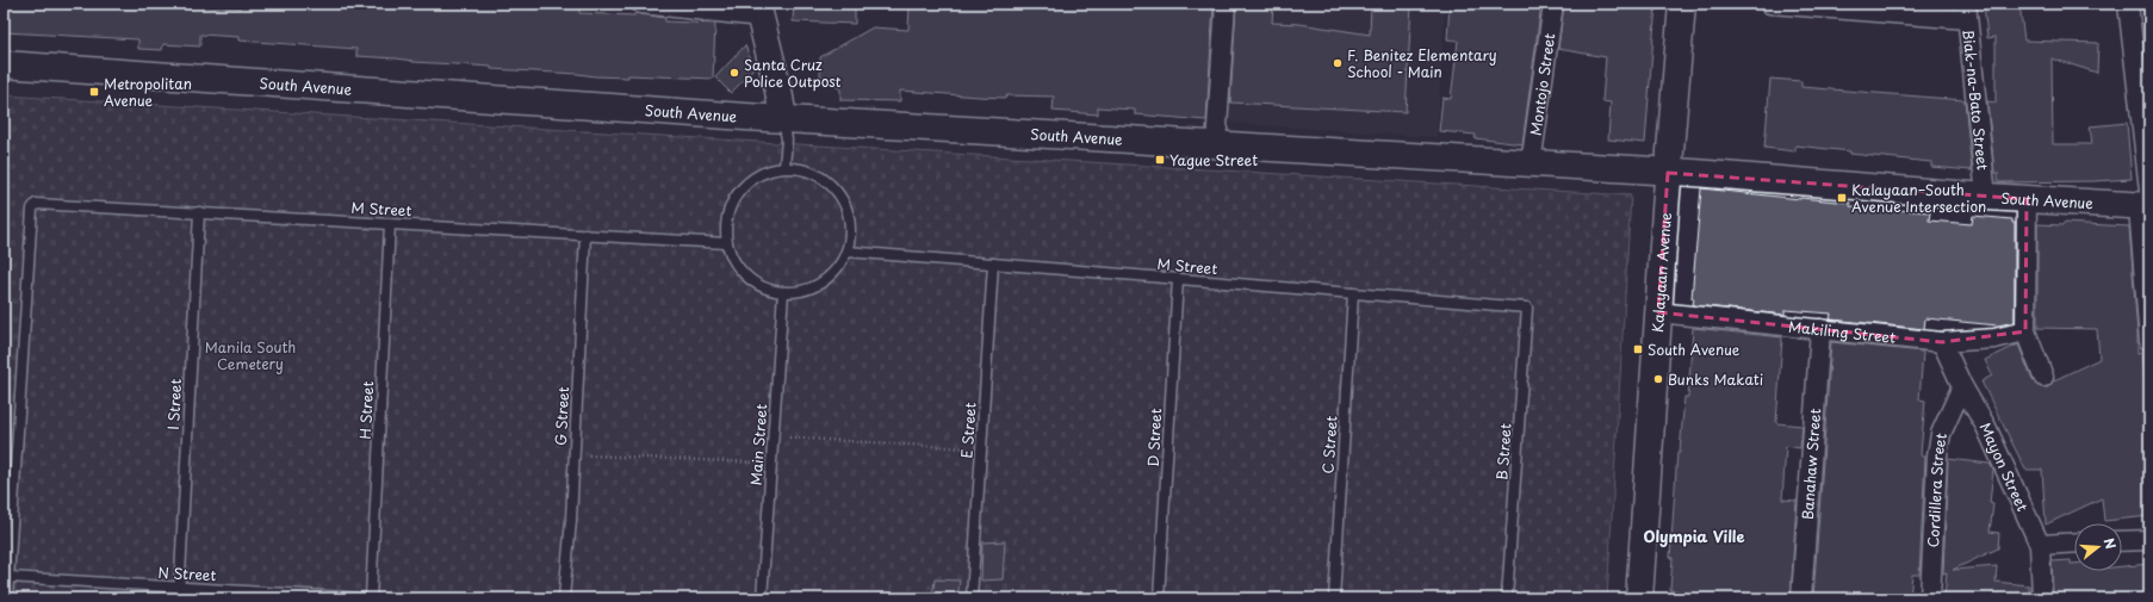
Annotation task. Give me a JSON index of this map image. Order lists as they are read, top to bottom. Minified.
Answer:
{"streets":{"main road":["South Avenue","Kalayaan Avenue"],"street":["Montojo Street","Biak-na-Bato Street","Makiling Street","Banahaw Street","Mayon Street","Cordillera Street"],"lane":["M Street","I Street","H Street","G Street","E Street","D Street","Main Street","C Street","B Street","N Street"]},"crossings":[["Montojo Street","South Avenue"],["South Avenue","Biak-na-Bato Street"],["South Avenue","Kalayaan Avenue"],["M Street","I Street"],["M Street","H Street"],["M Street","G Street"],["M Street","E Street"],["M Street","D Street"],["M Street","Main Street"],["M Street","C Street"],["M Street","B Street"],["M Street","N Street"],["Kalayaan Avenue","Makiling Street"],["Makiling Street","Banahaw Street"],["Makiling Street","Mayon Street"],["I Street","N Street"],["Mayon Street","Cordillera Street"]],"districts":["Olympia Ville"],"parks":["Manila South Cemetery"],"places":{"other":["F. Benitez Elementary School - Main","Santa Cruz Police Outpost","Bunks Makati"],"transit":["Metropolitan Avenue","Yague Street","Kalayaan–South Avenue Intersection","South Avenue"]},"north":"right"}
